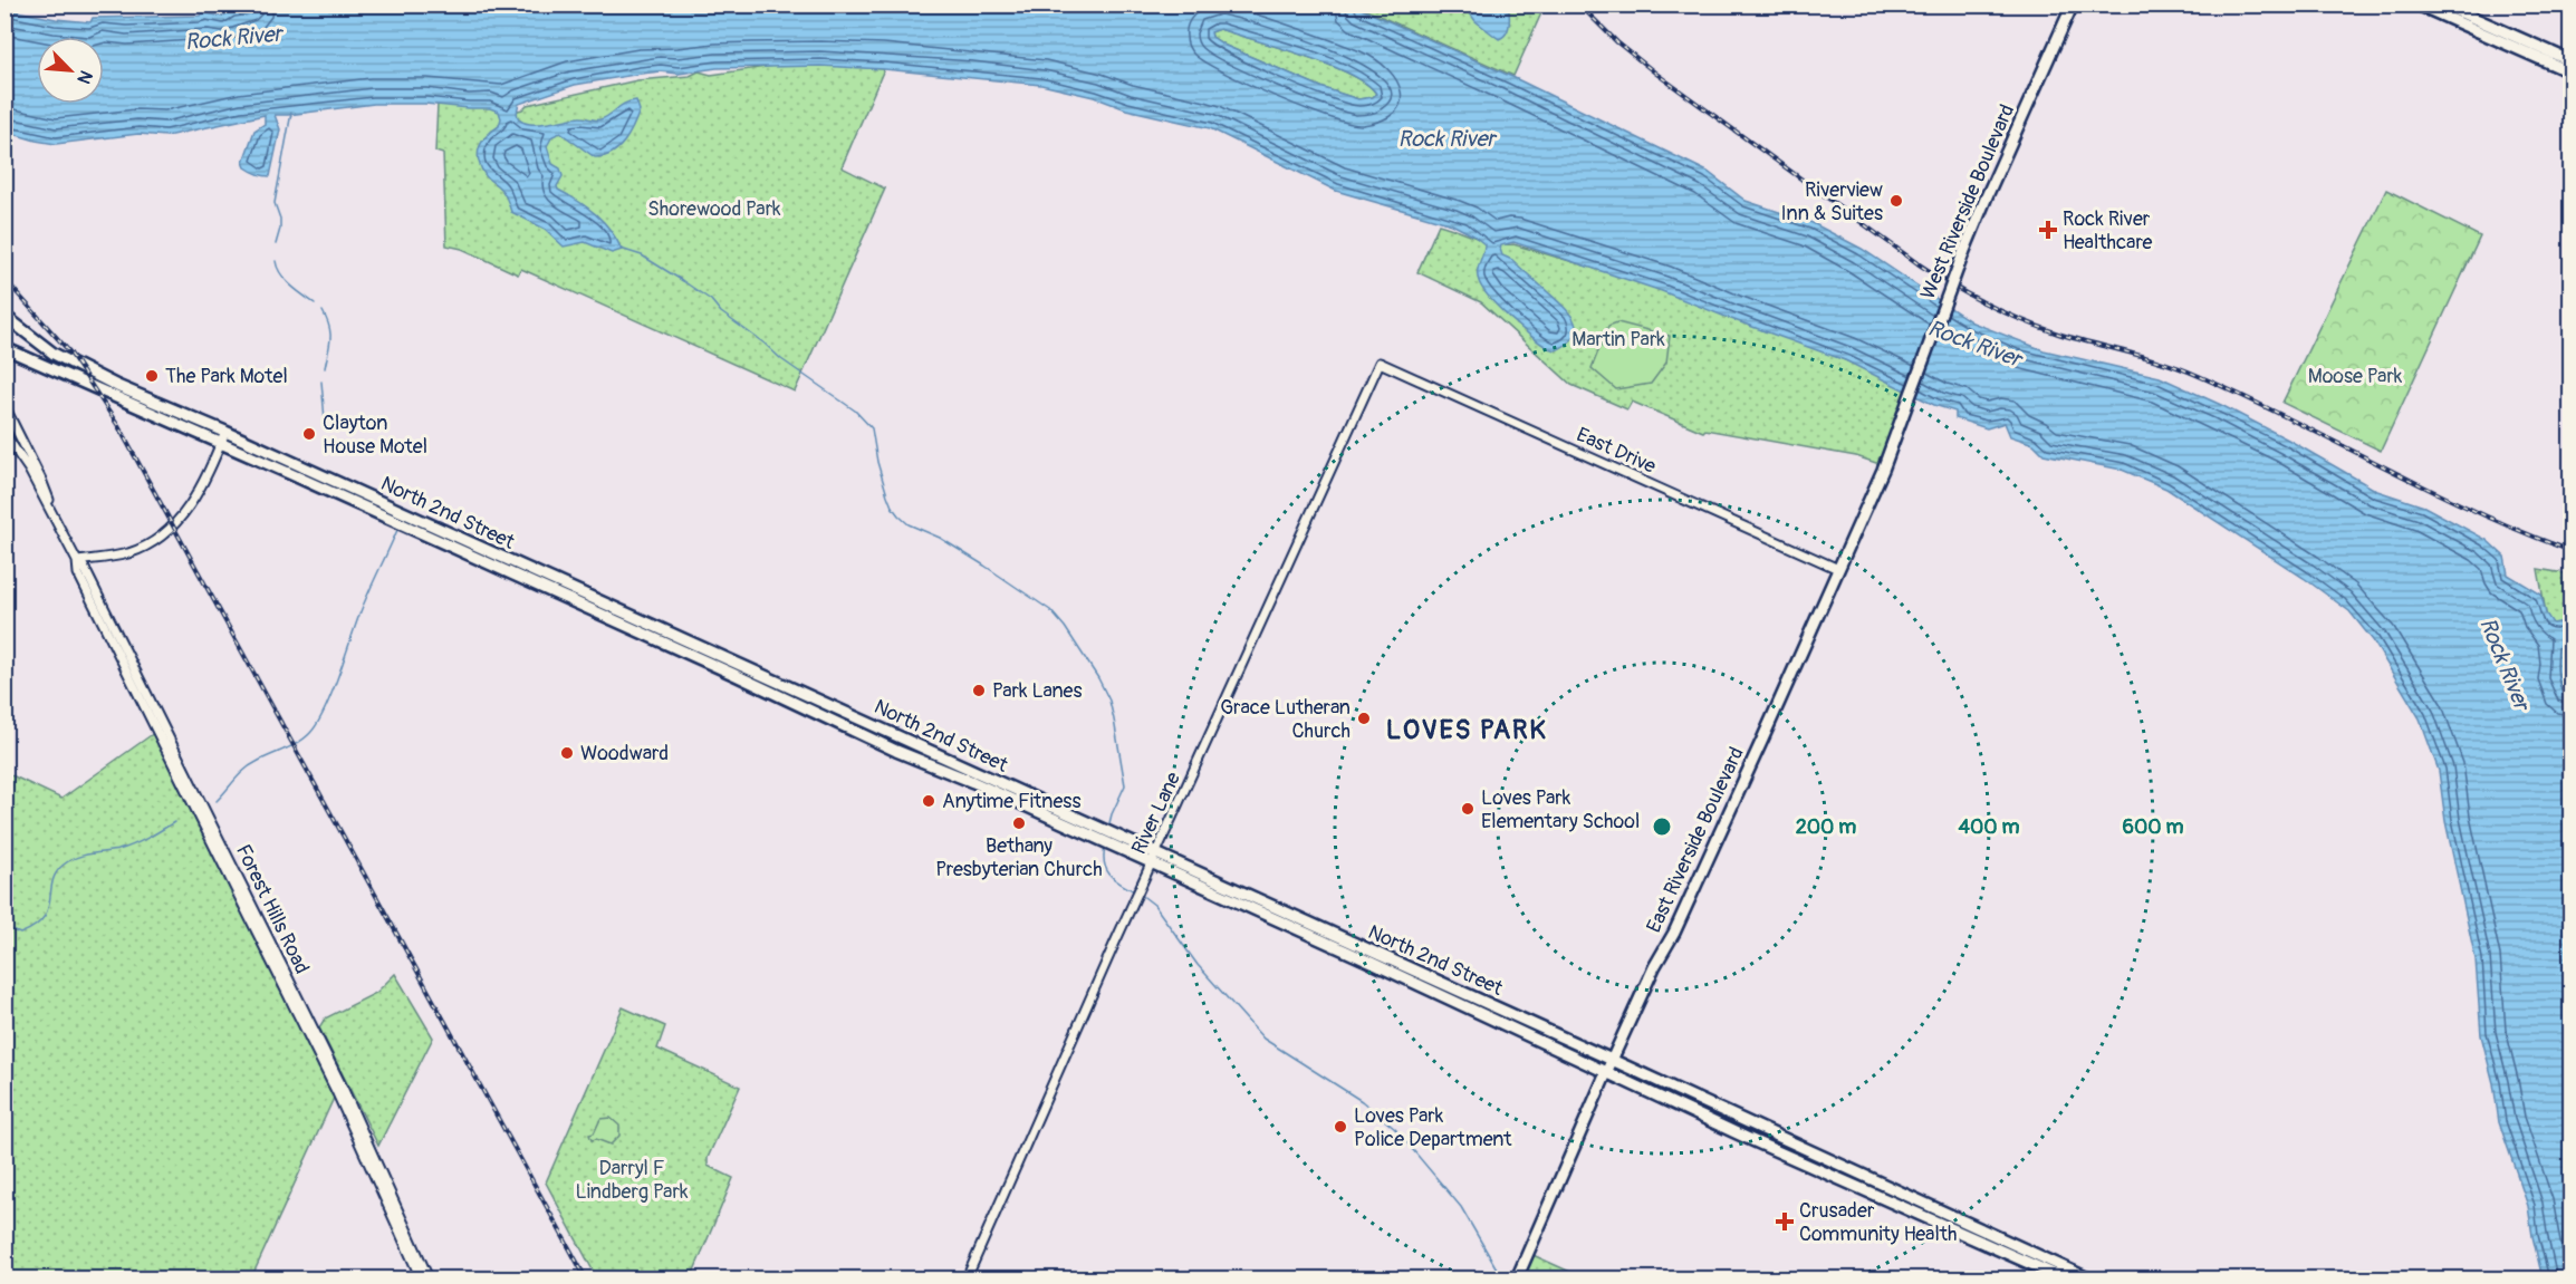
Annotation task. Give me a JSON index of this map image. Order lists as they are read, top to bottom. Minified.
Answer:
{"streets":{"main road":["West Riverside Boulevard","North 2nd Street","East Riverside Boulevard"],"street":["East Drive","River Lane","Forest Hills Road"]},"crossings":[["West Riverside Boulevard","East Riverside Boulevard"],["East Drive","River Lane"],["East Drive","East Riverside Boulevard"],["North 2nd Street","River Lane"],["North 2nd Street","East Riverside Boulevard"]],"districts":["LOVES PARK"],"water":["Rock River"],"parks":["Shorewood Park","Martin Park","Moose Park","Darryl F Lindberg Park"],"places":{"other":["Riverview Inn & Suites","The Park Motel","Clayton House Motel","Park Lanes","Grace Lutheran Church","Woodward","Anytime Fitness","Loves Park Elementary School","Bethany Presbyterian Church","Loves Park Police Department"],"health":["Rock River Healthcare","Crusader Community Health"]},"north":"bottom right","rings":["200 m","400 m","600 m"]}
